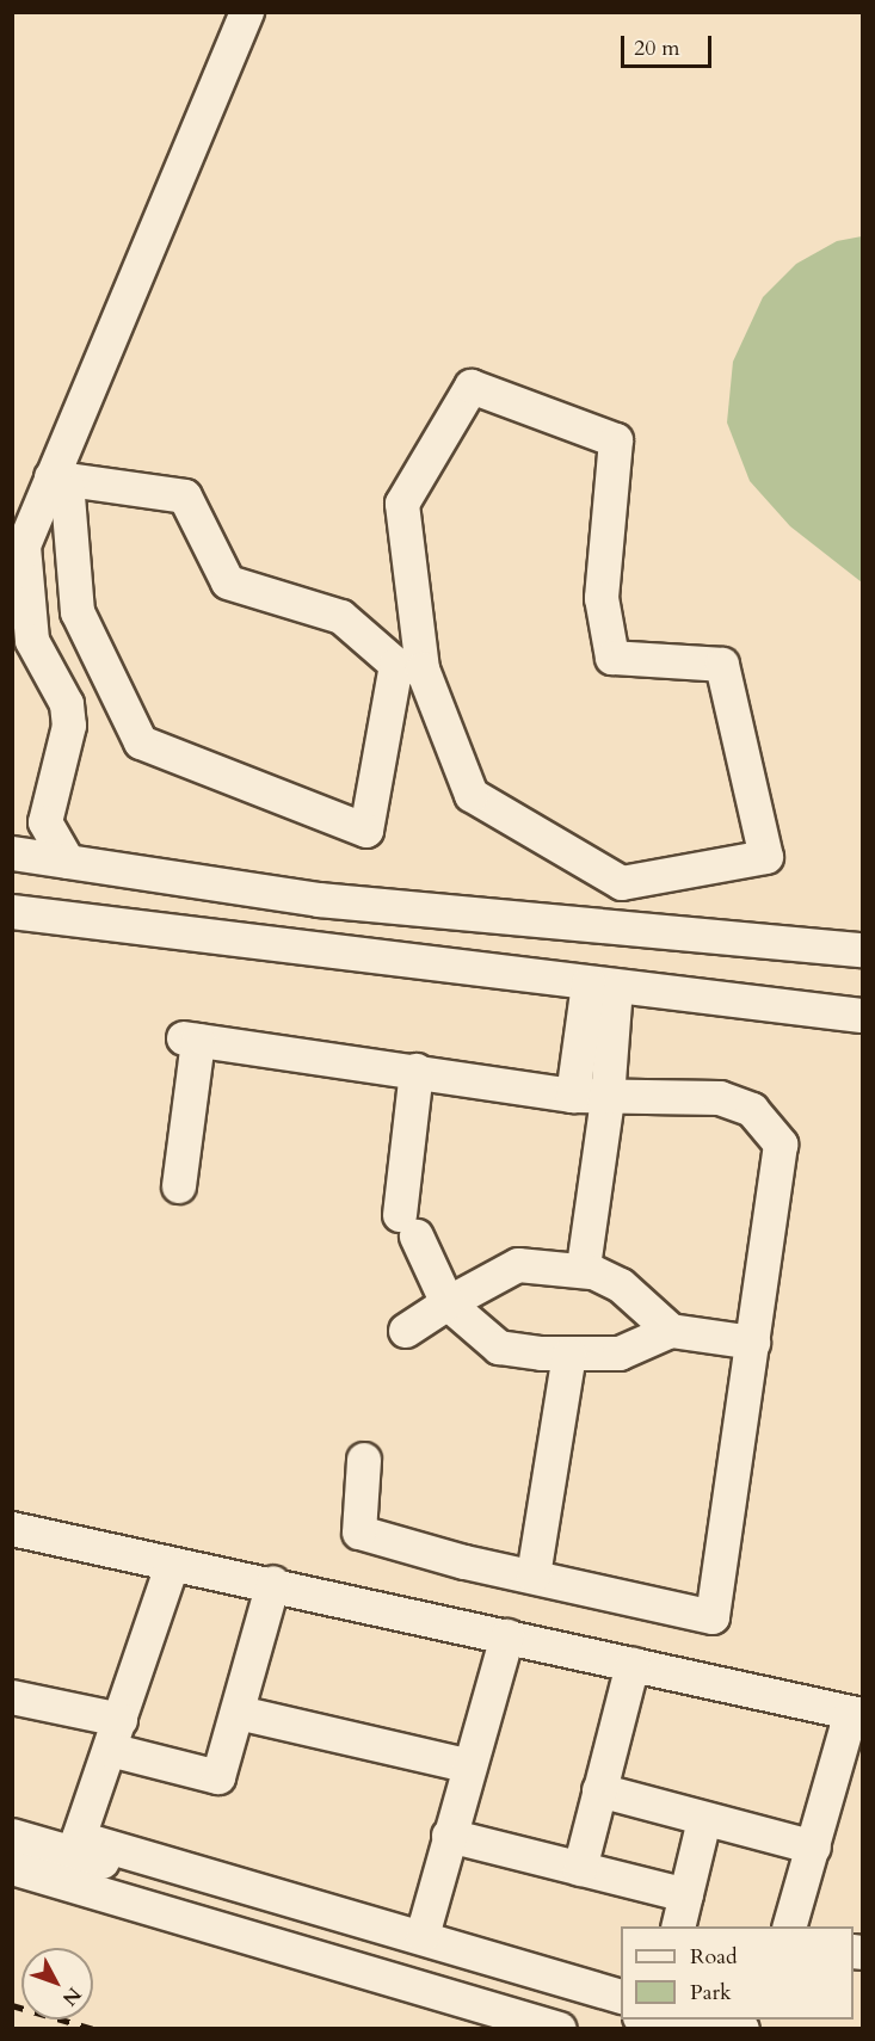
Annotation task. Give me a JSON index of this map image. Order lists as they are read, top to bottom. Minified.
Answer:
{"legend":["Road","Park"],"scale_bar":"20 m","north":"bottom right"}
